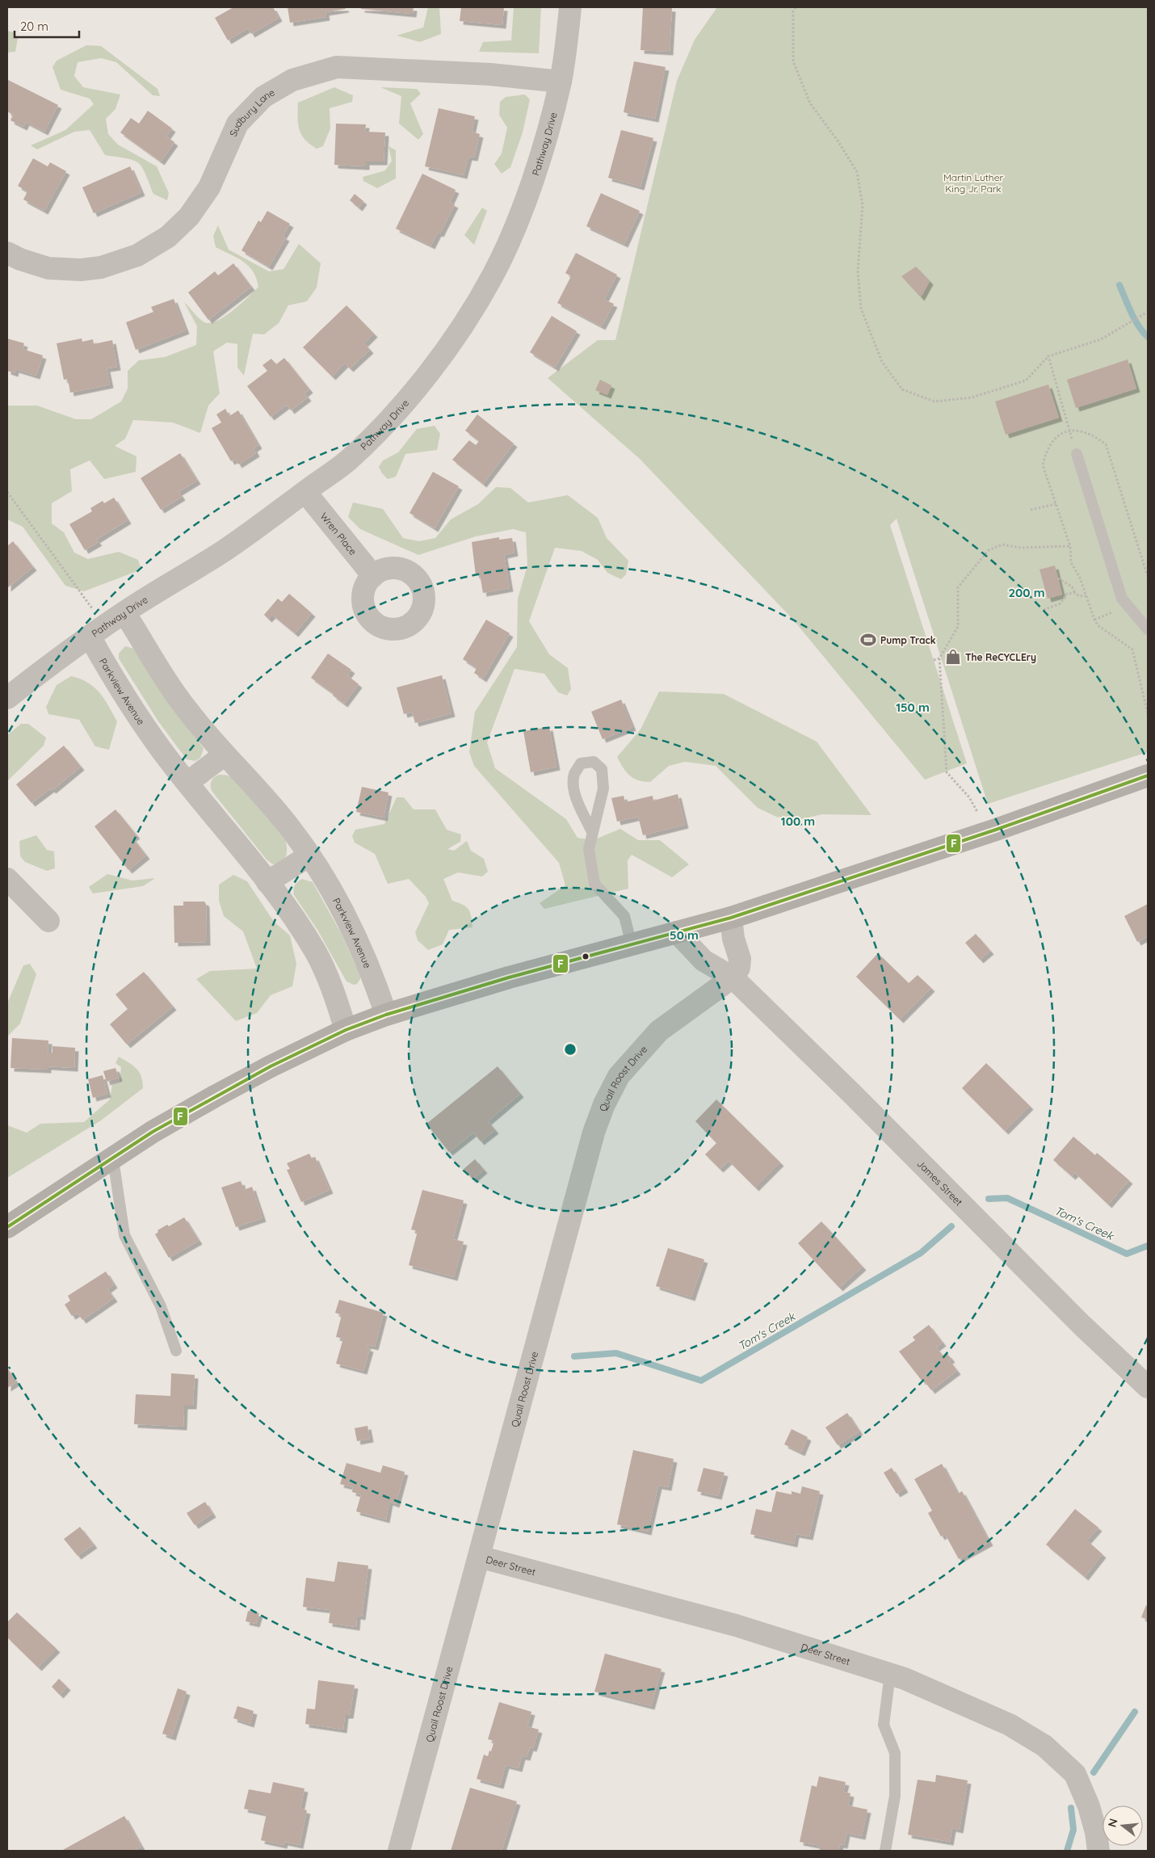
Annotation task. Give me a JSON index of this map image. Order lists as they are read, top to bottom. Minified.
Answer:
{"streets":{"street":["Sudbury Lane","Pathway Drive","Wren Place","Parkview Avenue","Quail Roost Drive","James Street","Deer Street"]},"crossings":[["Sudbury Lane","Pathway Drive"],["Pathway Drive","Wren Place"],["Pathway Drive","Parkview Avenue"],["Quail Roost Drive","James Street"],["Quail Roost Drive","Deer Street"]],"water":["Tom's Creek"],"parks":["Martin Luther King Jr. Park"],"places":{"sports":["Pump Track"],"shop":["The ReCYCLEry"]},"lines":["transit line F"],"scale_bar":"20 m","north":"left","rings":["200 m","150 m","100 m","50 m"]}
